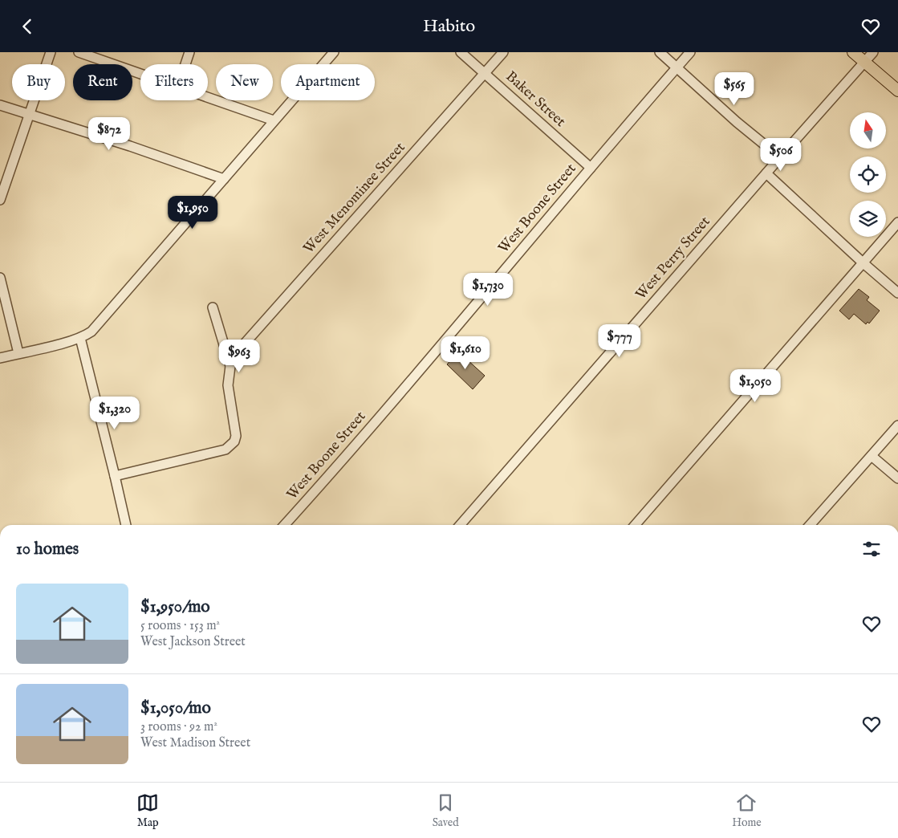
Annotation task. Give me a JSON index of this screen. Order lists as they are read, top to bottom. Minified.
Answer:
{"streets":{"street":["Baker Street","West Menominee Street","West Boone Street","West Perry Street"]},"crossings":[["Baker Street","West Menominee Street"],["Baker Street","West Boone Street"]],"north":"top","page":{"header":"Habito","chip":["Buy","Rent","Filters","New","Apartment"],"price":["$565","$872","$506","$1,950","$1,730","$777","$1,610","$963","$1,050","$1,320"],"heading":"10 homes","list":[{"name":"$1,950/mo","note":"5 rooms · 153 m² · West Jackson Street"},{"name":"$1,050/mo","note":"3 rooms · 92 m² · West Madison Street"}],"tabs":["Map","Saved","Home"]}}
